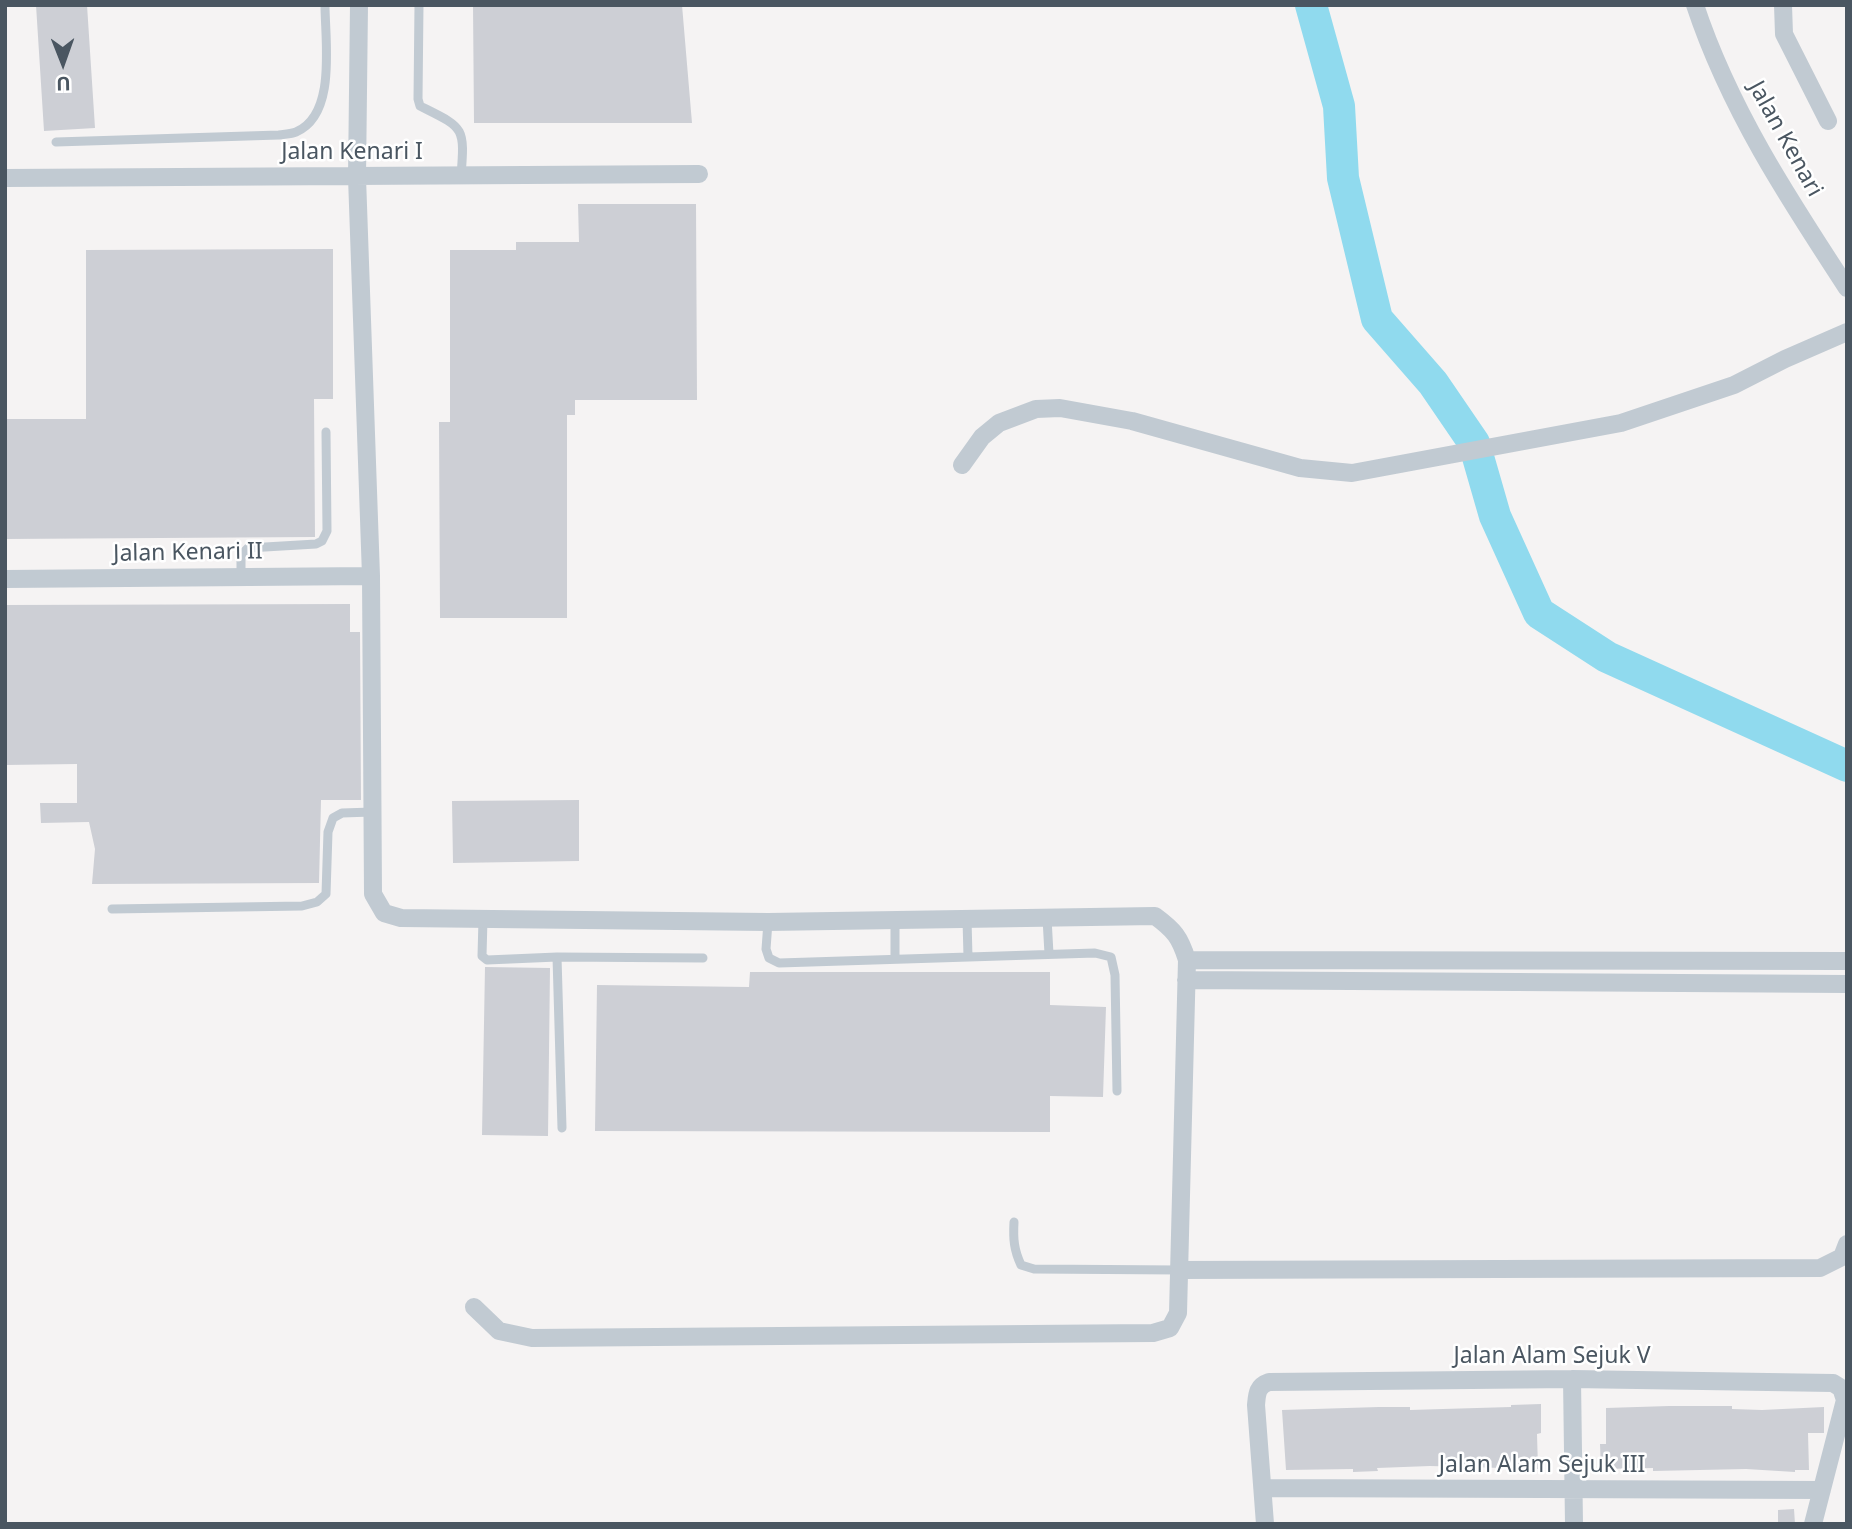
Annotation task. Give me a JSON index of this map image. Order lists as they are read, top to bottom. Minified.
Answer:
{"streets":{"street":["Jalan Kenari","Jalan Kenari I","Jalan Kenari II","Jalan Alam Sejuk V","Jalan Alam Sejuk III"]},"crossings":[["Jalan Alam Sejuk V","Jalan Alam Sejuk III"]],"north":"bottom"}
